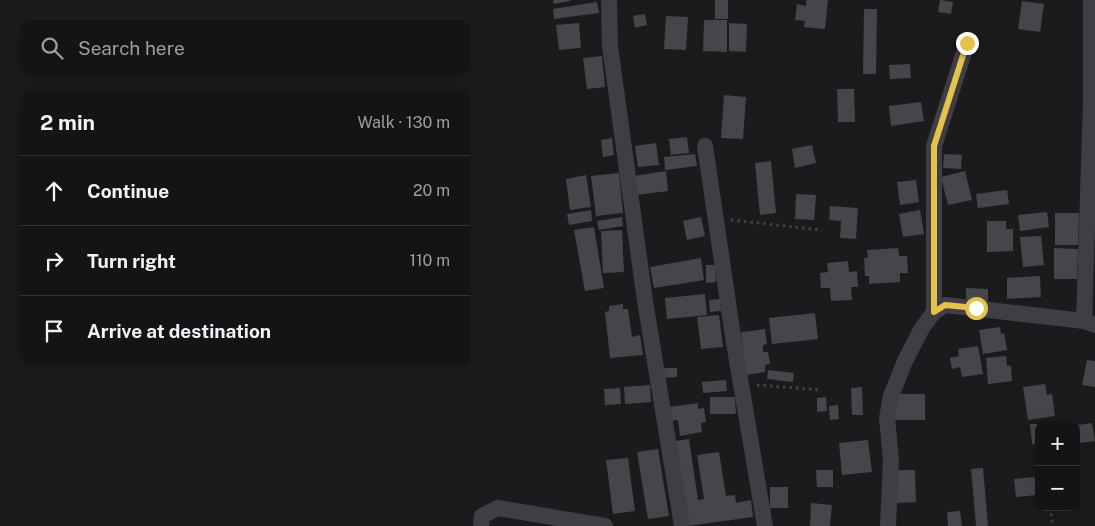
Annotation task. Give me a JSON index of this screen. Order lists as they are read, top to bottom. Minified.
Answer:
{"page":{"search":"Search here","heading":["2 min","Walk · 130 m"],"list":[["Continue","20 m"],["Turn right","110 m"],"Arrive at destination"],"map_buttons":["+","−"]}}
